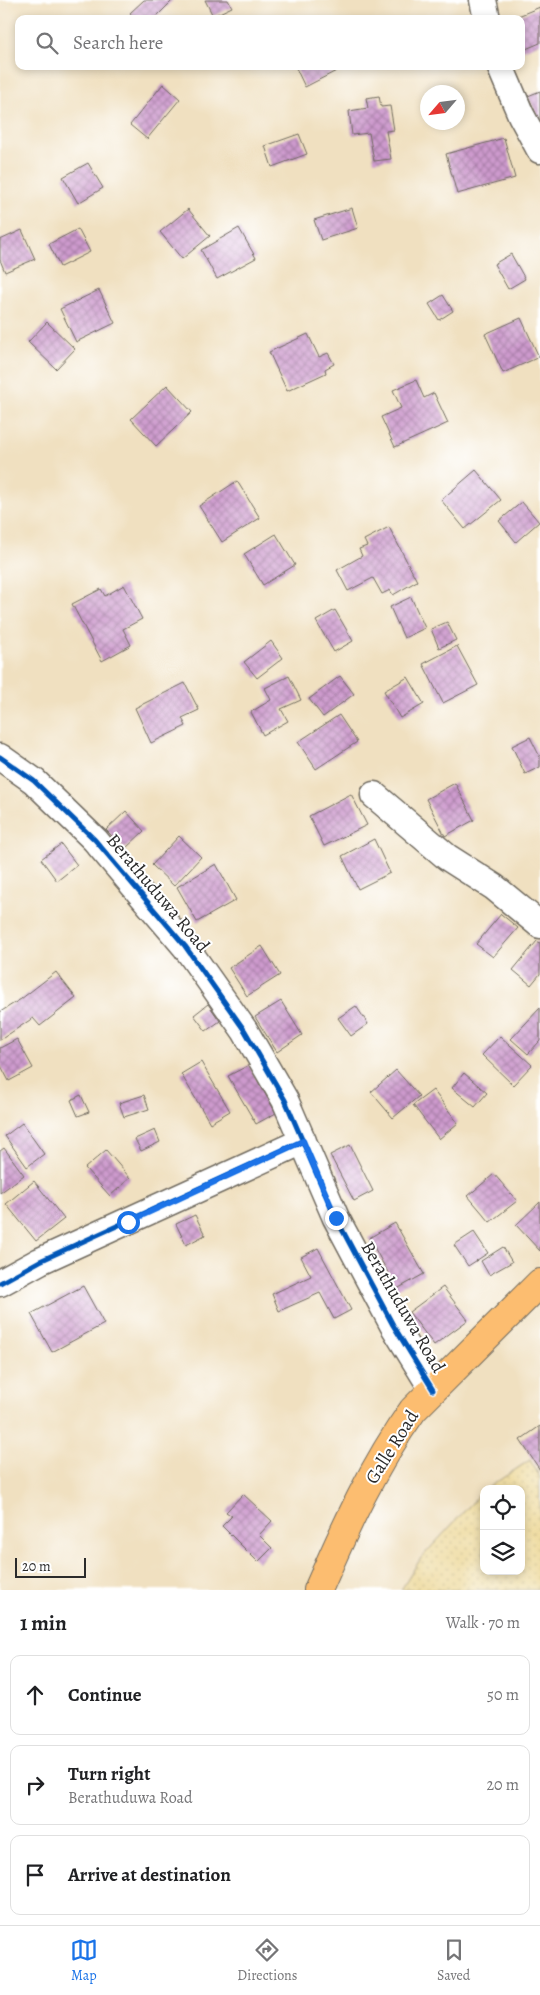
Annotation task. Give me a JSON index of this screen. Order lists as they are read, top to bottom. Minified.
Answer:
{"streets":{"highway":["Galle Road"],"street":["Berathuduwa Road"]},"crossings":[["Berathuduwa Road","Galle Road"]],"scale_bar":"20 m","north":"bottom left","page":{"search":"Search here","scale":"20 m","heading":["1 min","Walk · 70 m"],"list":[["Continue","50 m"],["Turn right","Berathuduwa Road","20 m"],"Arrive at destination"],"nav":["Map","Directions","Saved"]}}
